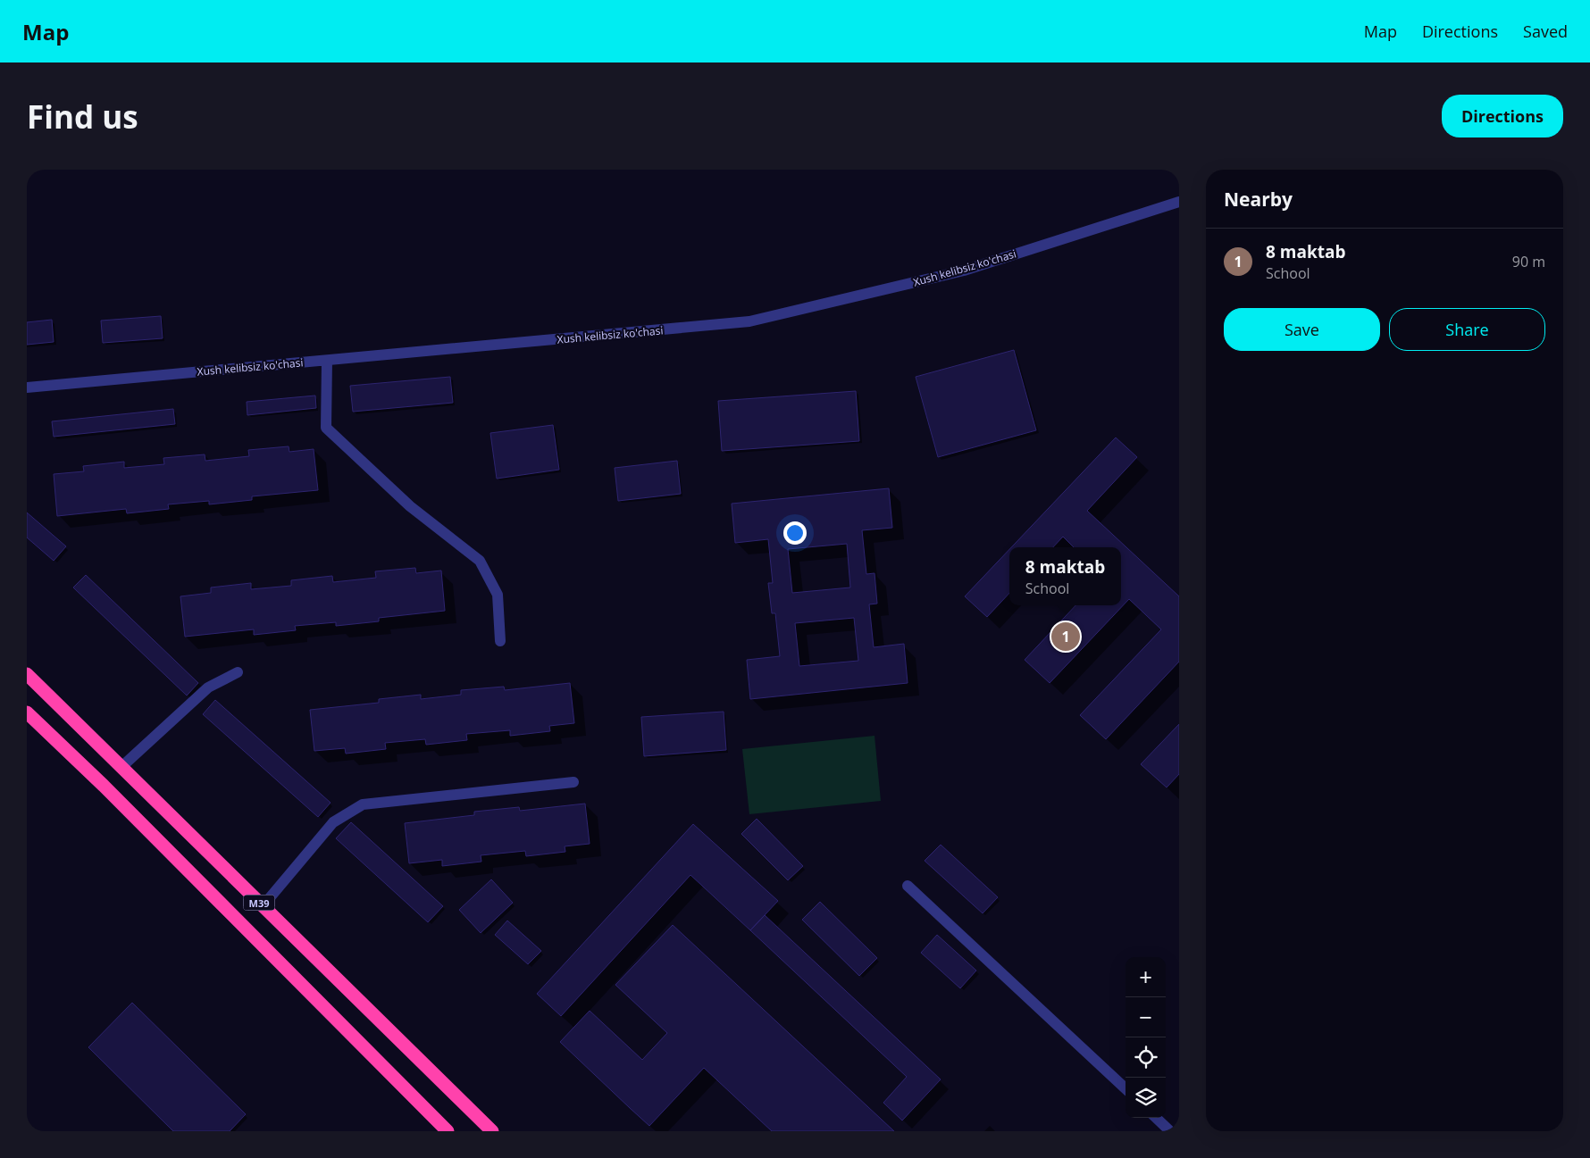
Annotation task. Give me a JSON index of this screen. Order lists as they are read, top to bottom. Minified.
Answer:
{"streets":{"highway":["M39"],"street":["Xush kelibsiz ko'chasi"]},"page":{"header":"Map","nav":["Map","Directions","Saved"],"buttons":["Directions",["Save","Share"]],"title":"Find us","heading":"Nearby","list":[{"mark":"1","name":"8 maktab","note":"School","value":"90 m"}],"popup":["8 maktab","School"],"pins":"1","map_buttons":["+","−"]}}
